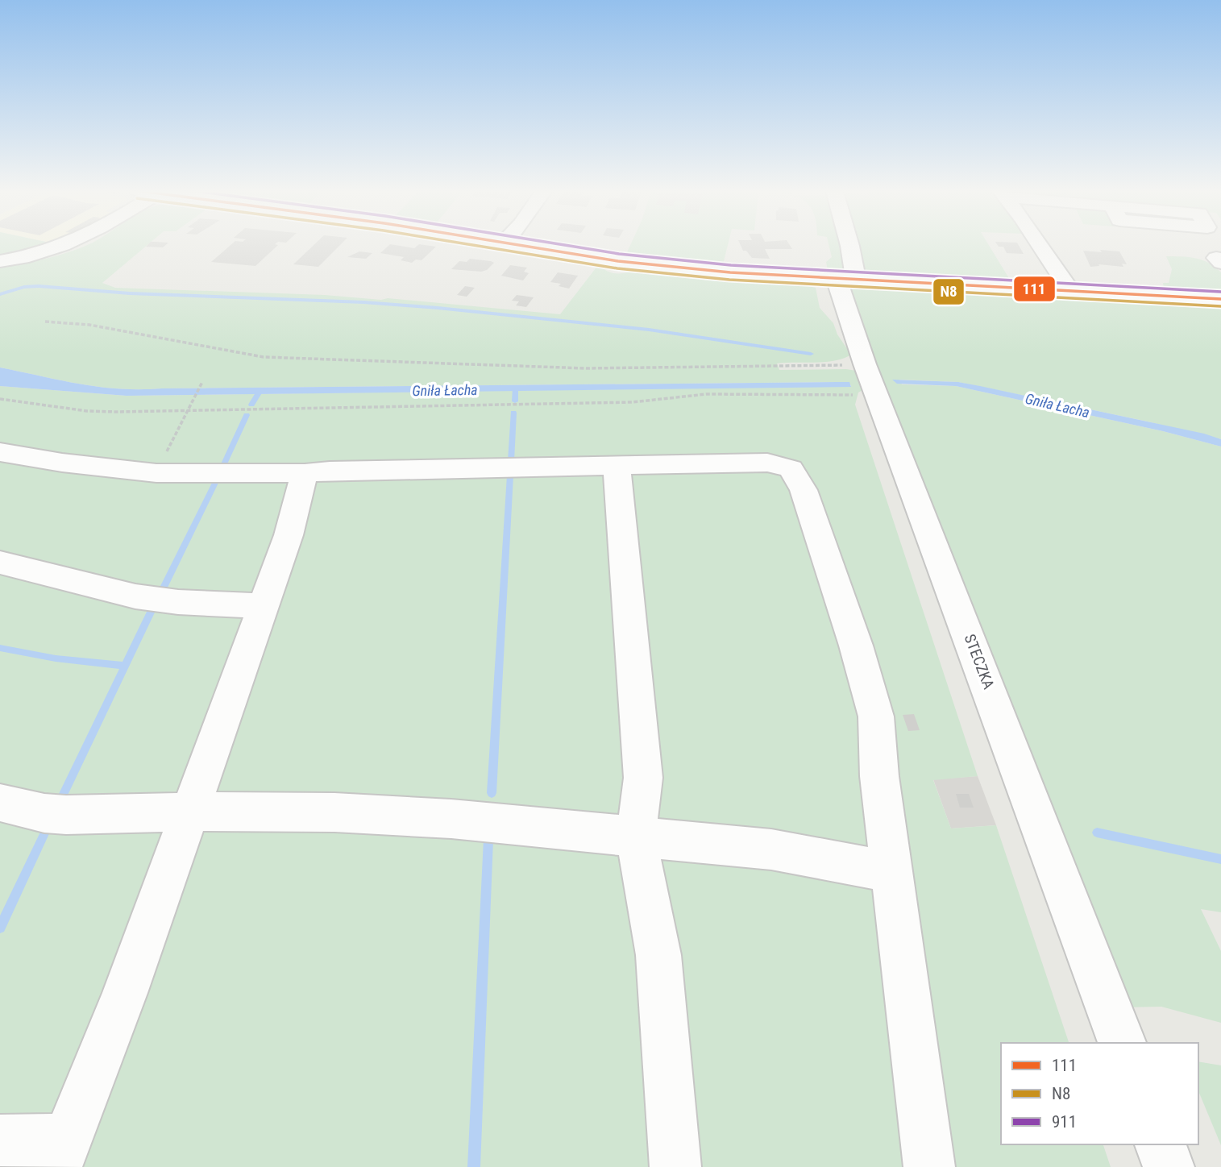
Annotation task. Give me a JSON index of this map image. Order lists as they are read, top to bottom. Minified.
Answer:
{"streets":{"street":["STECZKA"]},"water":["Gniła Łacha"],"lines":["transit line 111","transit line N8","transit line 911"],"legend":["111","N8","911"]}
